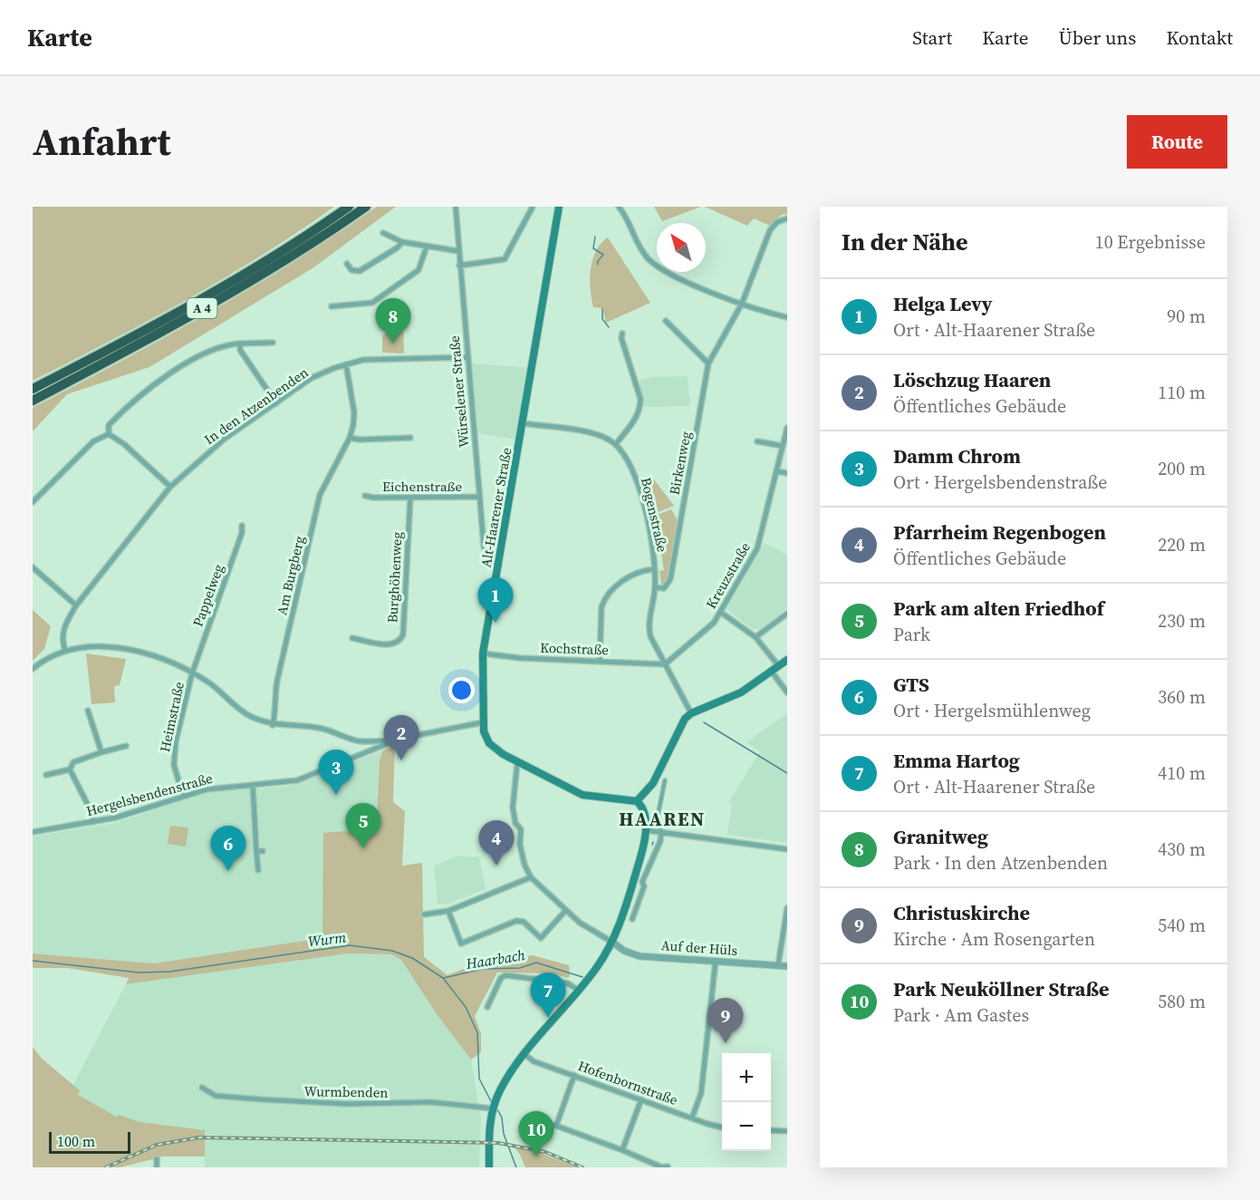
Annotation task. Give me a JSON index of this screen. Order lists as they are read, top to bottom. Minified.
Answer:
{"streets":{"highway":["A 4"],"main road":["Alt-Haarener Straße"],"street":["Würselener Straße","In den Atzenbenden","Birkenweg","Eichenstraße","Bogenstraße","Am Burgberg","Kreuzstraße","Burghöhenweg","Pappelweg","Kochstraße","Heimstraße","Hergelsbendenstraße","Auf der Hüls","Hofenbornstraße","Wurmbenden"]},"crossings":[["Würselener Straße","In den Atzenbenden"],["Würselener Straße","Eichenstraße"],["Würselener Straße","Alt-Haarener Straße"],["In den Atzenbenden","Am Burgberg"],["Birkenweg","Bogenstraße"],["Eichenstraße","Burghöhenweg"],["Alt-Haarener Straße","Kochstraße"],["Bogenstraße","Kreuzstraße"],["Bogenstraße","Kochstraße"],["Kreuzstraße","Kochstraße"],["Pappelweg","Heimstraße"],["Heimstraße","Hergelsbendenstraße"]],"districts":["HAAREN"],"water":["Wurm","Haarbach"],"scale_bar":"100 m","north":"top left","page":{"header":"Karte","nav":["Start","Karte","Über uns","Kontakt"],"title":"Anfahrt","buttons":"Route","heading":["In der Nähe","10 Ergebnisse"],"list":[{"mark":"1","name":"Helga Levy","note":"Ort · Alt-Haarener Straße","value":"90 m"},{"mark":"2","name":"Löschzug Haaren","note":"Öffentliches Gebäude","value":"110 m"},{"mark":"3","name":"Damm Chrom","note":"Ort · Hergelsbendenstraße","value":"200 m"},{"mark":"4","name":"Pfarrheim Regenbogen","note":"Öffentliches Gebäude","value":"220 m"},{"mark":"5","name":"Park am alten Friedhof","note":"Park","value":"230 m"},{"mark":"6","name":"GTS","note":"Ort · Hergelsmühlenweg","value":"360 m"},{"mark":"7","name":"Emma Hartog","note":"Ort · Alt-Haarener Straße","value":"410 m"},{"mark":"8","name":"Granitweg","note":"Park · In den Atzenbenden","value":"430 m"},{"mark":"9","name":"Christuskirche","note":"Kirche · Am Rosengarten","value":"540 m"},{"mark":"10","name":"Park Neuköllner Straße","note":"Park · Am Gastes","value":"580 m"}],"pins":["8","1","2","3","5","4","6","7","9","10"],"map_buttons":["+","−"],"scale":"100 m"}}
